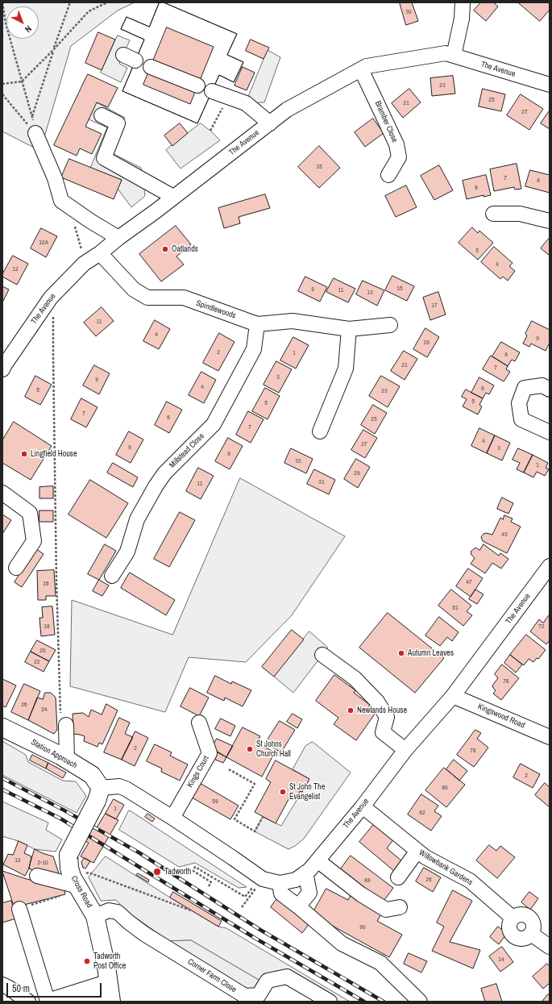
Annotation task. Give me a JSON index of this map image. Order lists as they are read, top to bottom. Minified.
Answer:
{"streets":{"main road":["Station Approach","Cross Road"],"street":["The Avenue","Bramber Close","Spindlewoods","Millstead Close","Kingswood Road","Kings Court","Willowbank Gardens","Corner Farm Close"]},"crossings":[["The Avenue","Bramber Close"],["The Avenue","Spindlewoods"],["The Avenue","Kingswood Road"],["The Avenue","Station Approach"],["The Avenue","Kings Court"],["The Avenue","Willowbank Gardens"],["The Avenue","Cross Road"],["Spindlewoods","Millstead Close"],["Station Approach","Cross Road"],["Cross Road","Corner Farm Close"]],"places":["Oatlands","Lingfield House","Autumn Leaves","Newlands House","St Johns Church Hall","St John The Evangelist","Tadworth","Tadworth Post Office"],"house_numbers":["30","23","25","21","27","15","7","8","6","12A","5","4","12","15","9","11","13","17","11","4","9","19","2","1","8","21","7","3","9","4","6","5","23","5","5","7","6","25","7","4","27","8","3","9","33","1","29","31","11","43","47","16","51","18","72","20","22","76","26","24","2","78","2","80","59","1","82","12","2-10","26","88","90","14"],"scale_bar":"50 m","north":"bottom right"}
